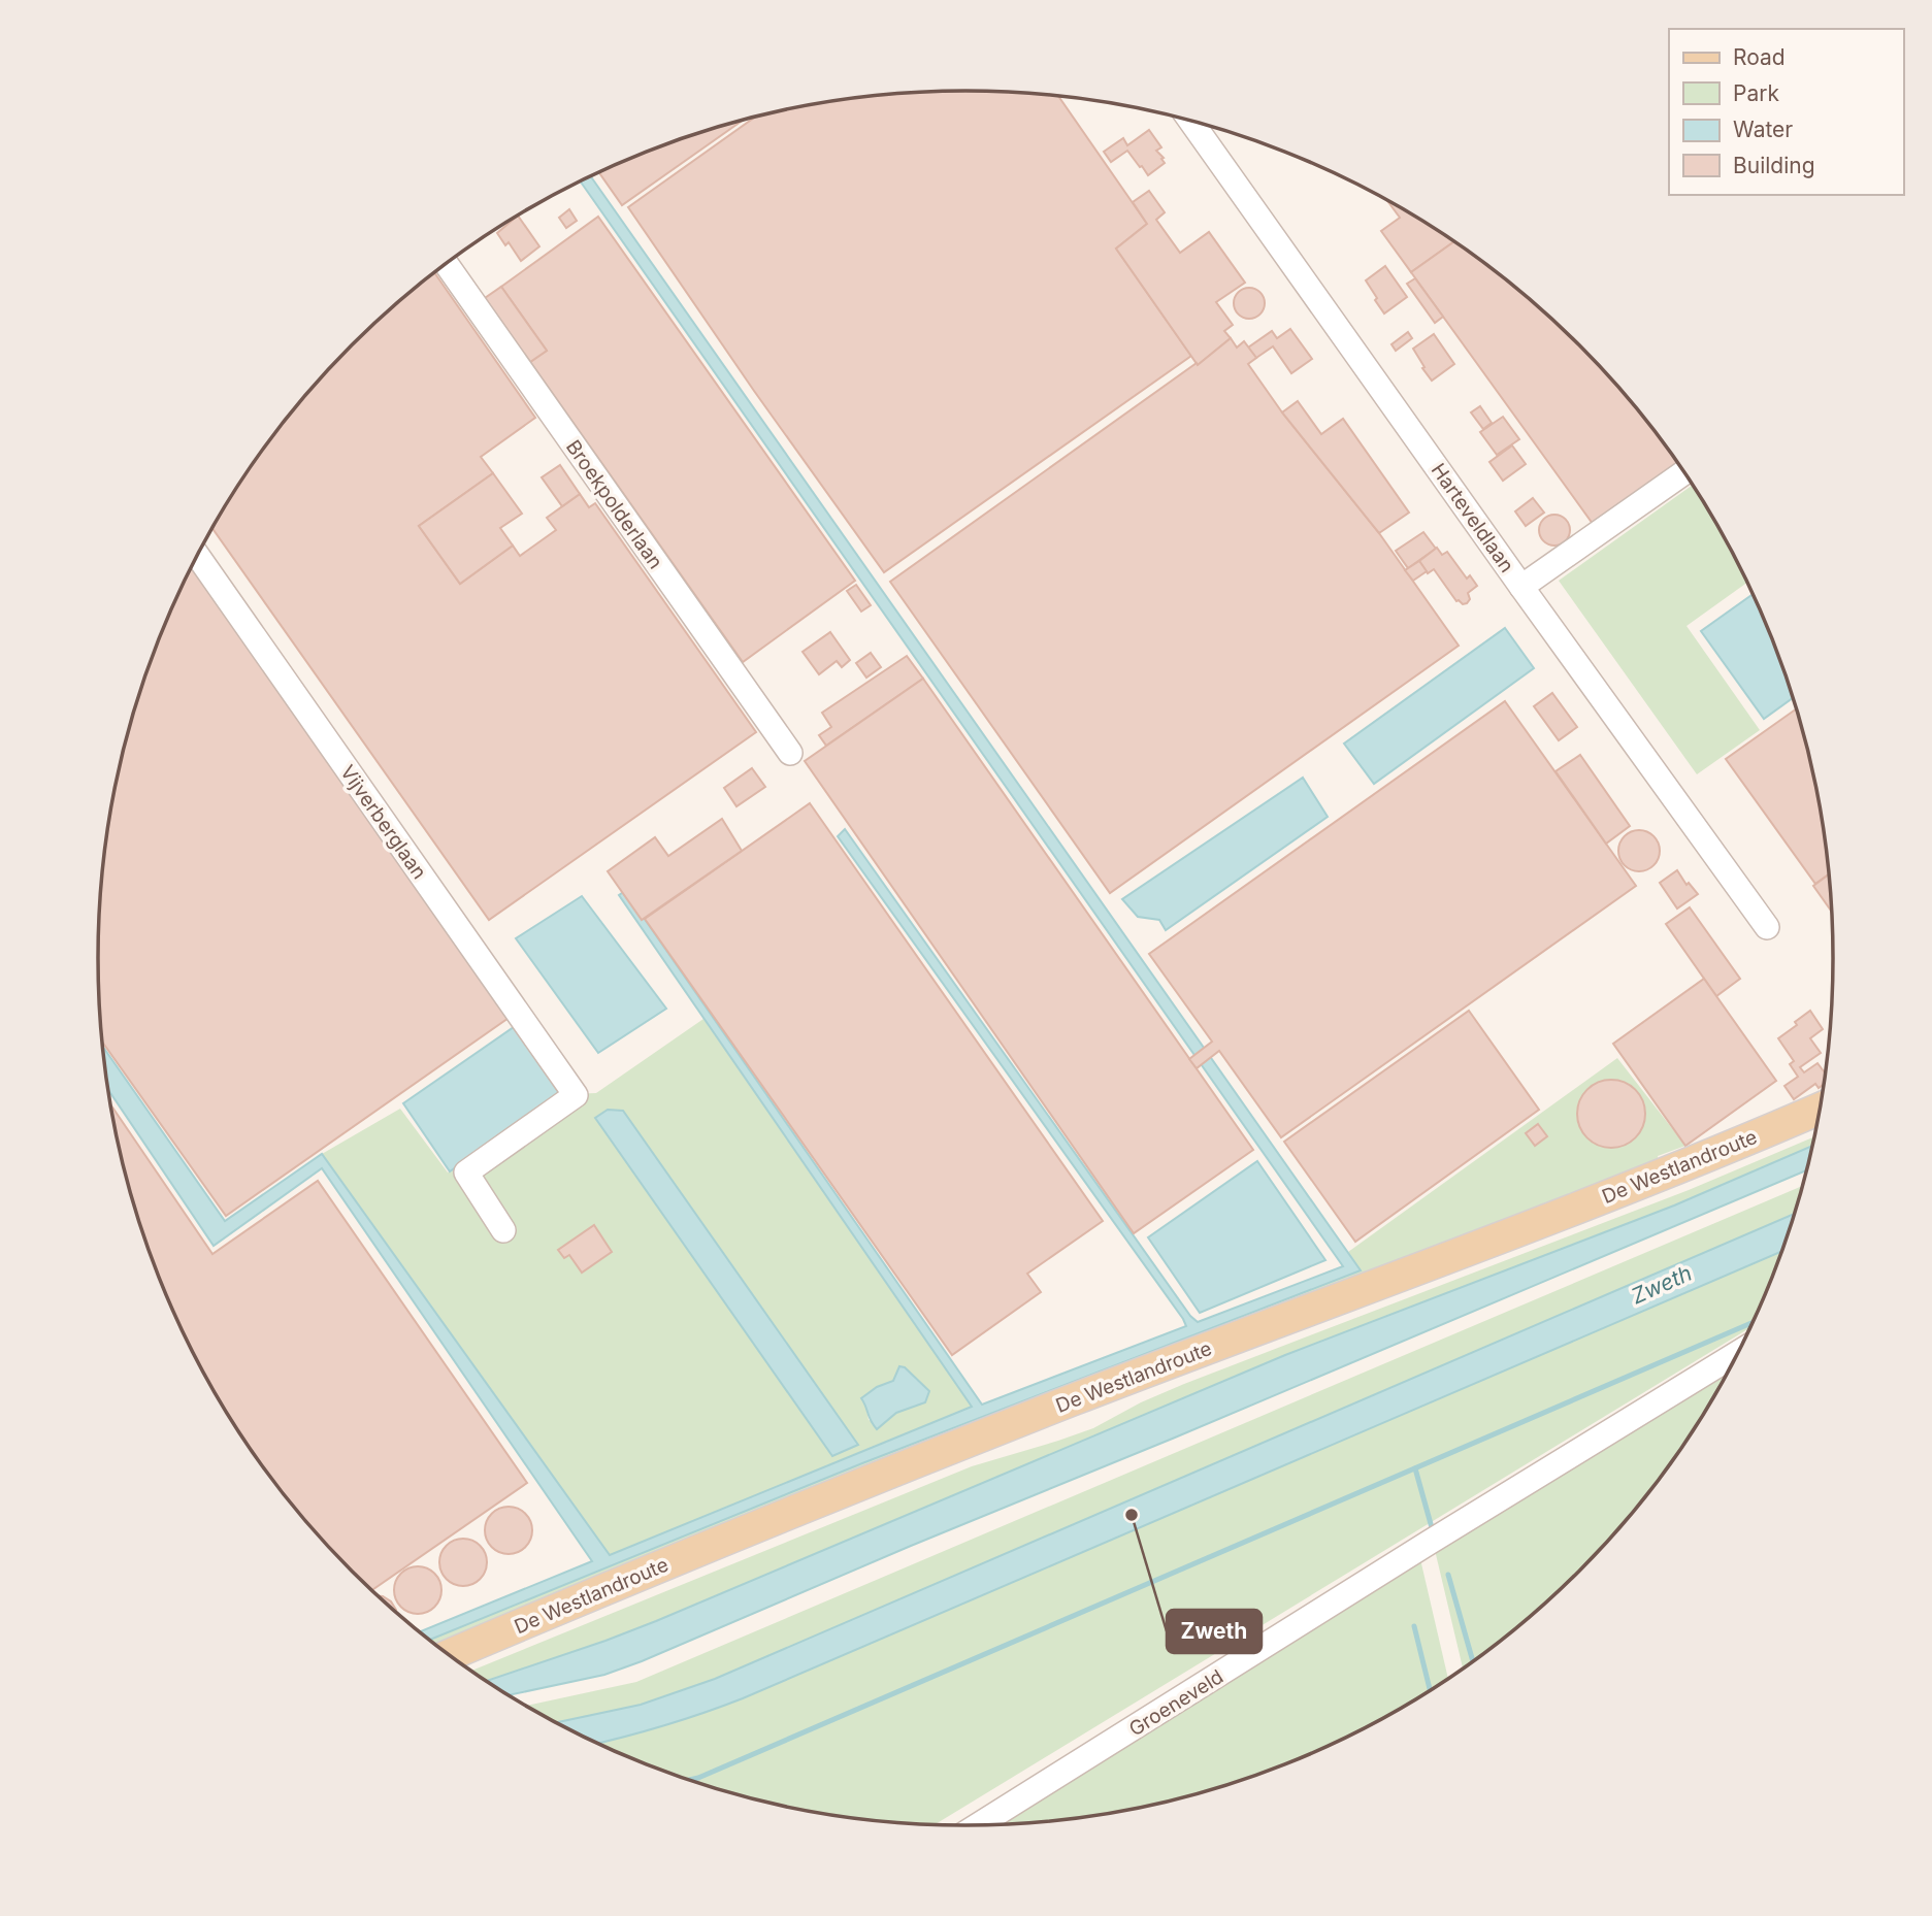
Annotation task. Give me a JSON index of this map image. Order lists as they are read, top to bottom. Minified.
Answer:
{"streets":{"main road":["De Westlandroute"],"street":["Broekpolderlaan","Harteveldlaan","Vijverberglaan","Groeneveld"]},"water":["Zweth"],"places":["Zweth"],"legend":["Road","Park","Water","Building"]}
